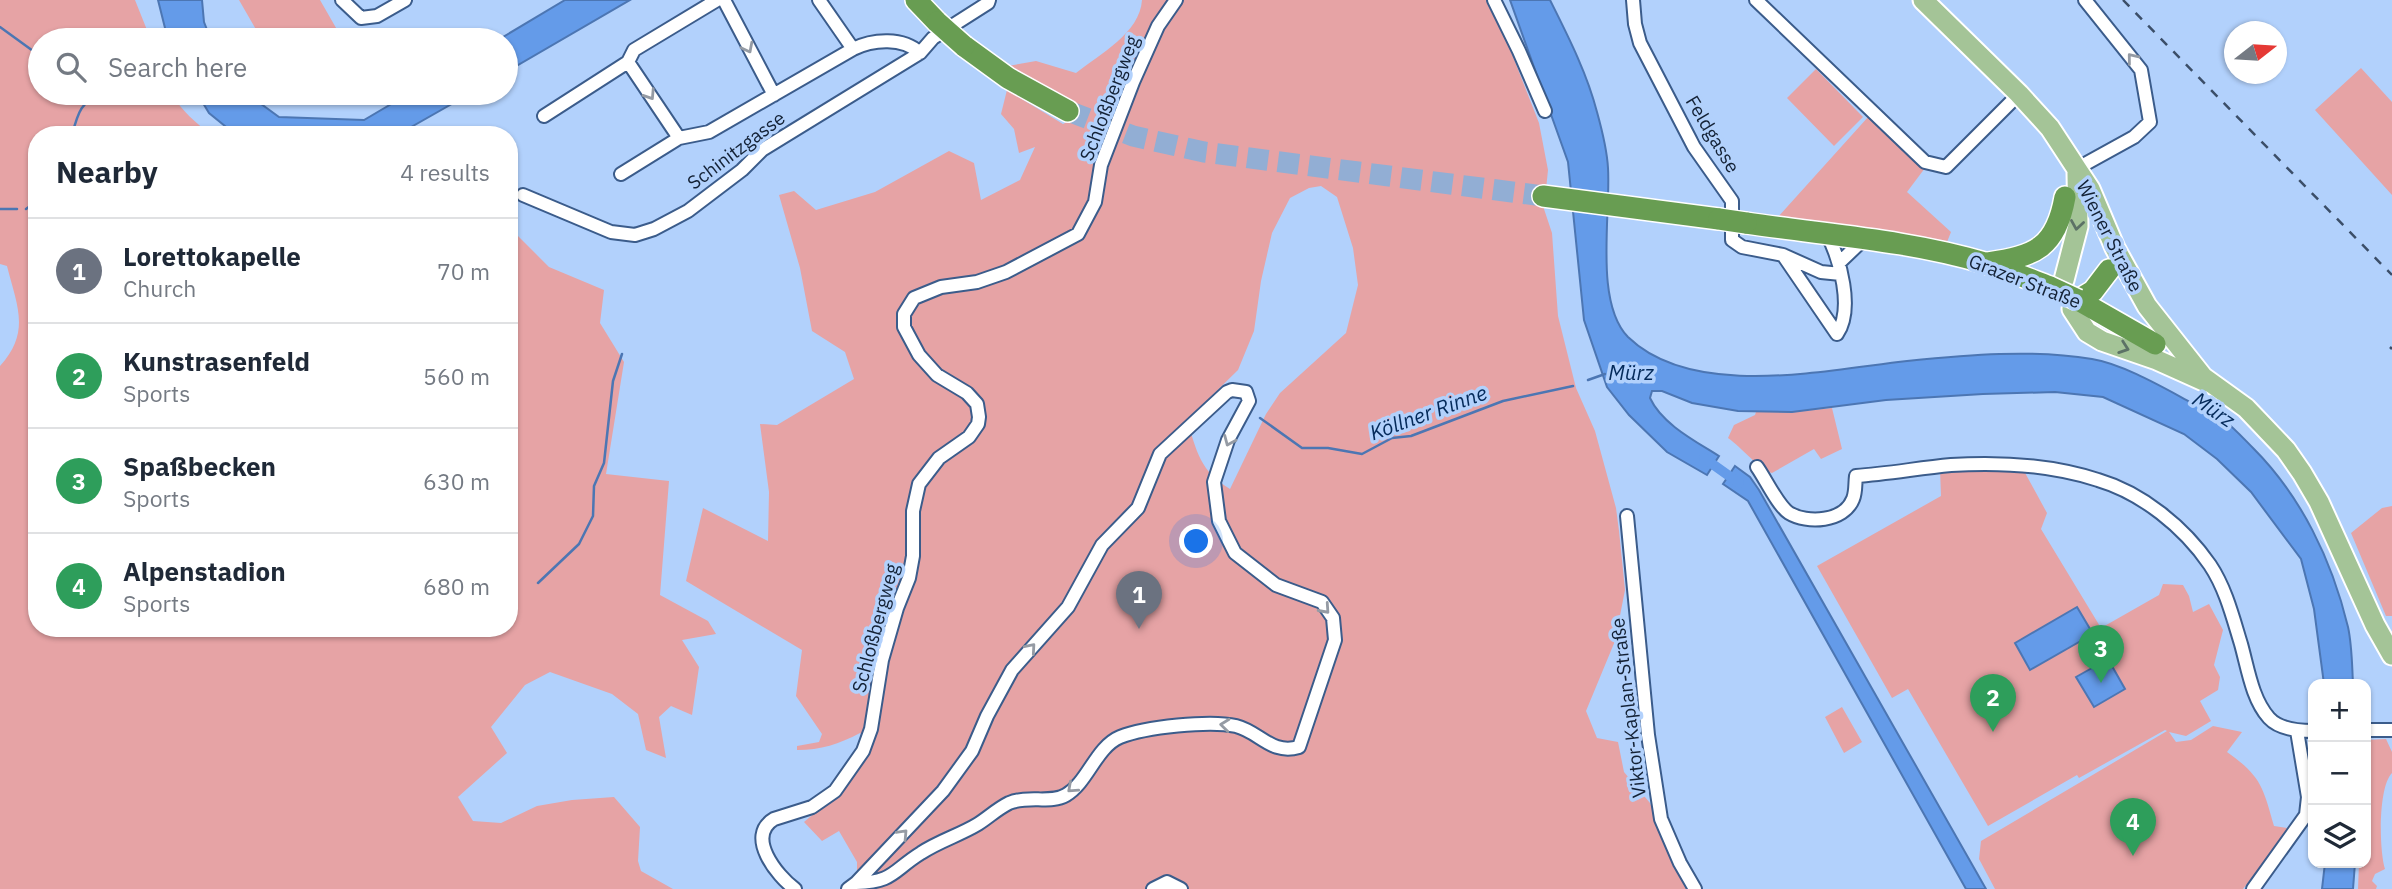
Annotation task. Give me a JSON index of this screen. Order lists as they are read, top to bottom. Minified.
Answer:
{"streets":{"highway":["Grazer Straße"],"main road":["Wiener Straße"],"street":["Schloßbergweg","Feldgasse","Schinitzgasse","Viktor-Kaplan-Straße"]},"crossings":[["Wiener Straße","Grazer Straße"]],"water":["Mürz","Köllner Rinne"],"north":"right","page":{"search":"Search here","heading":["Nearby","4 results"],"list":[{"mark":"1","name":"Lorettokapelle","note":"Church","value":"70 m"},{"mark":"2","name":"Kunstrasenfeld","note":"Sports","value":"560 m"},{"mark":"3","name":"Spaßbecken","note":"Sports","value":"630 m"},{"mark":"4","name":"Alpenstadion","note":"Sports","value":"680 m"}],"pins":["1","3","2","4"],"map_buttons":["+","−"]}}
